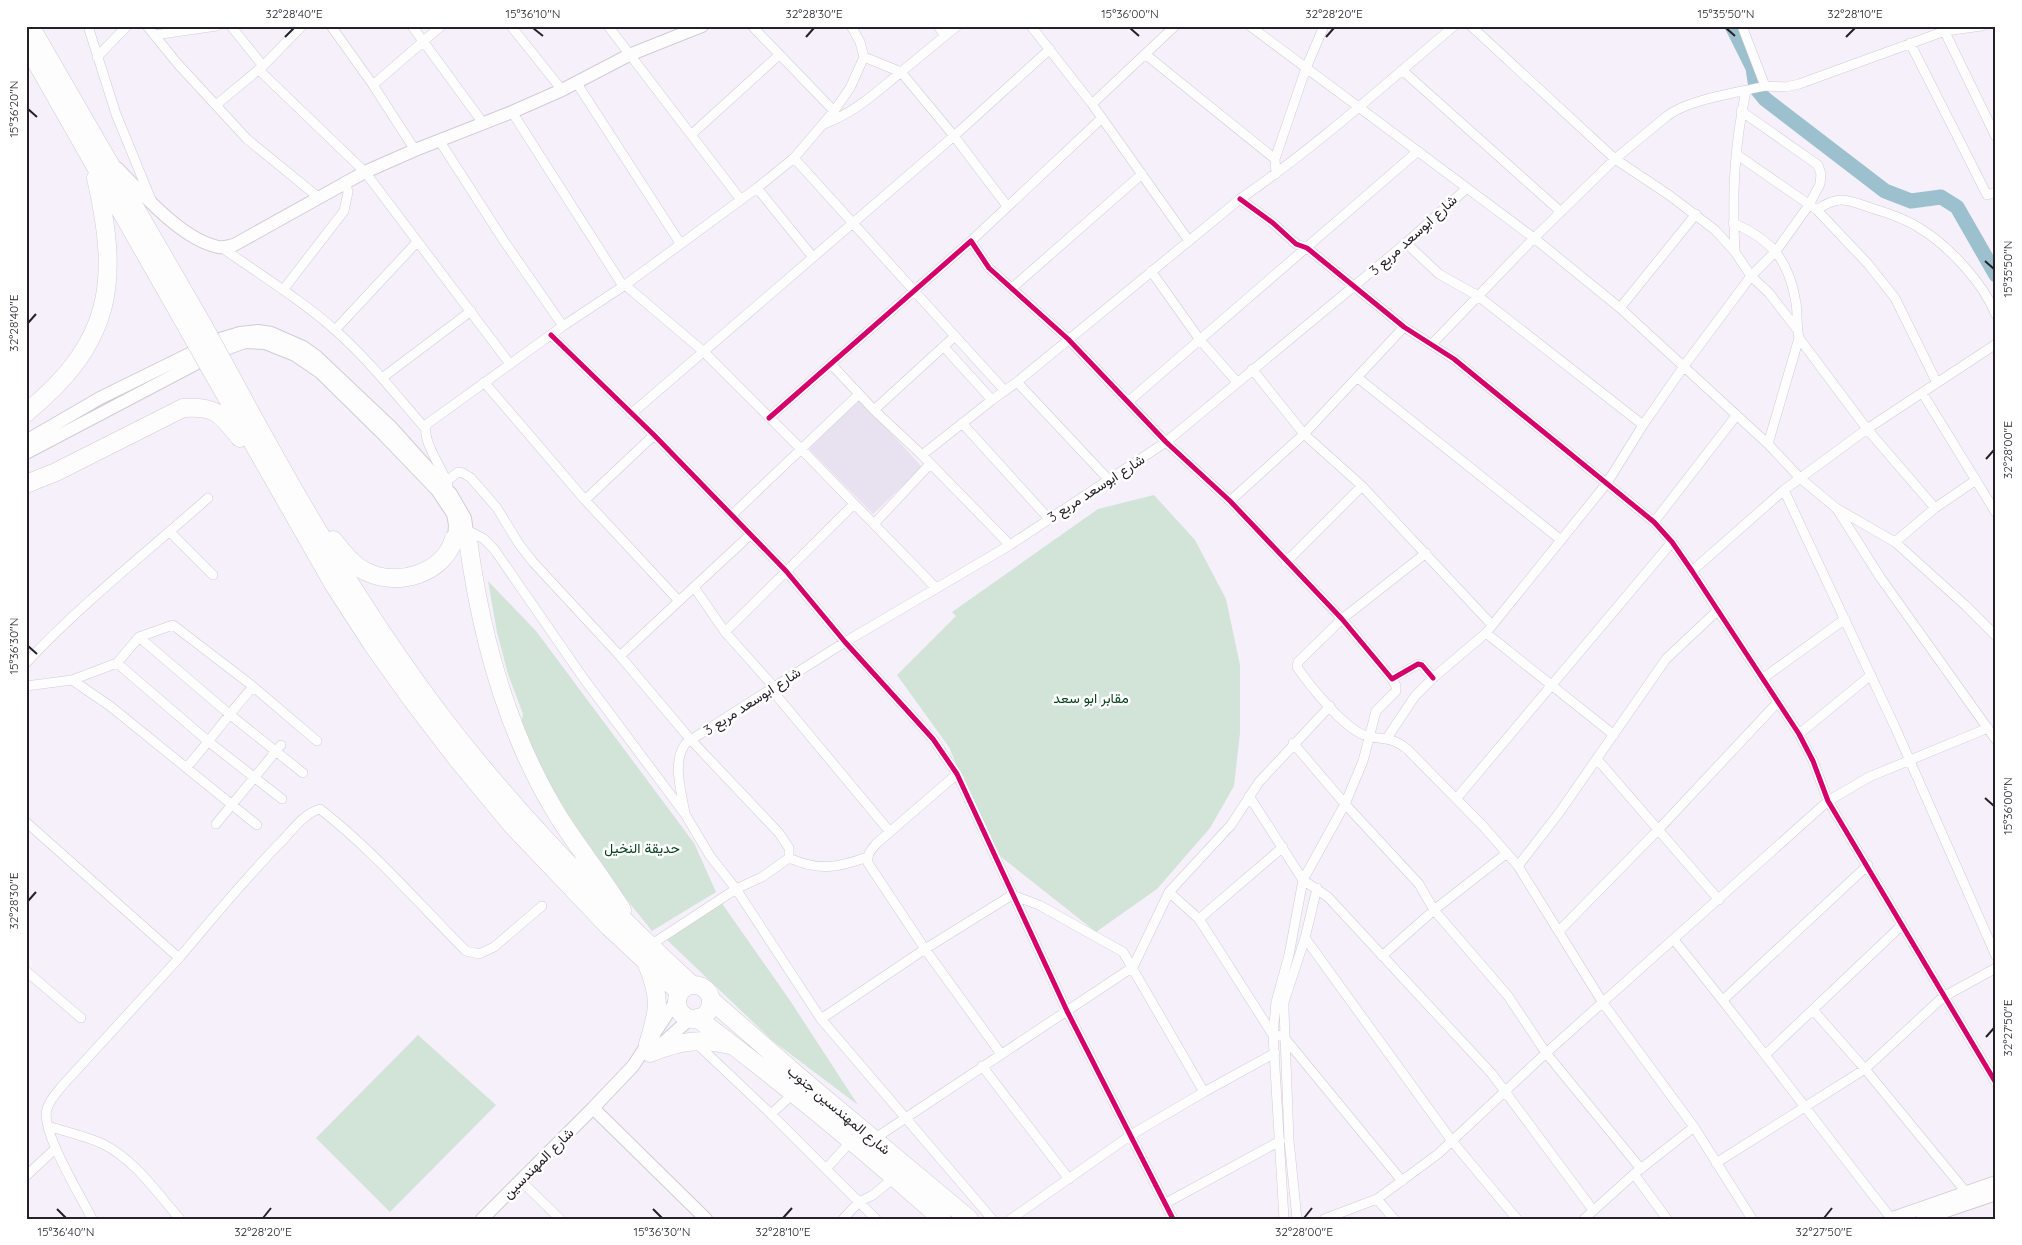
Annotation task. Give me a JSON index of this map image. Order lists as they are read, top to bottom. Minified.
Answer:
{"streets":{"highway":["شارع المهندسين جنوب"],"main road":["شارع المهندسين"],"street":["شارع ابوسعد مربع 3"]},"parks":["مقابر ابو سعد","حديقة النخيل"],"coordinates":["32°28'40\"E","15°36'10\"N","32°28'30\"E","15°36'00\"N","32°28'20\"E","15°35'50\"N","32°28'10\"E","15°36'20\"N","32°28'00\"E","15°36'30\"N","32°27'50\"E","15°36'40\"N"]}
